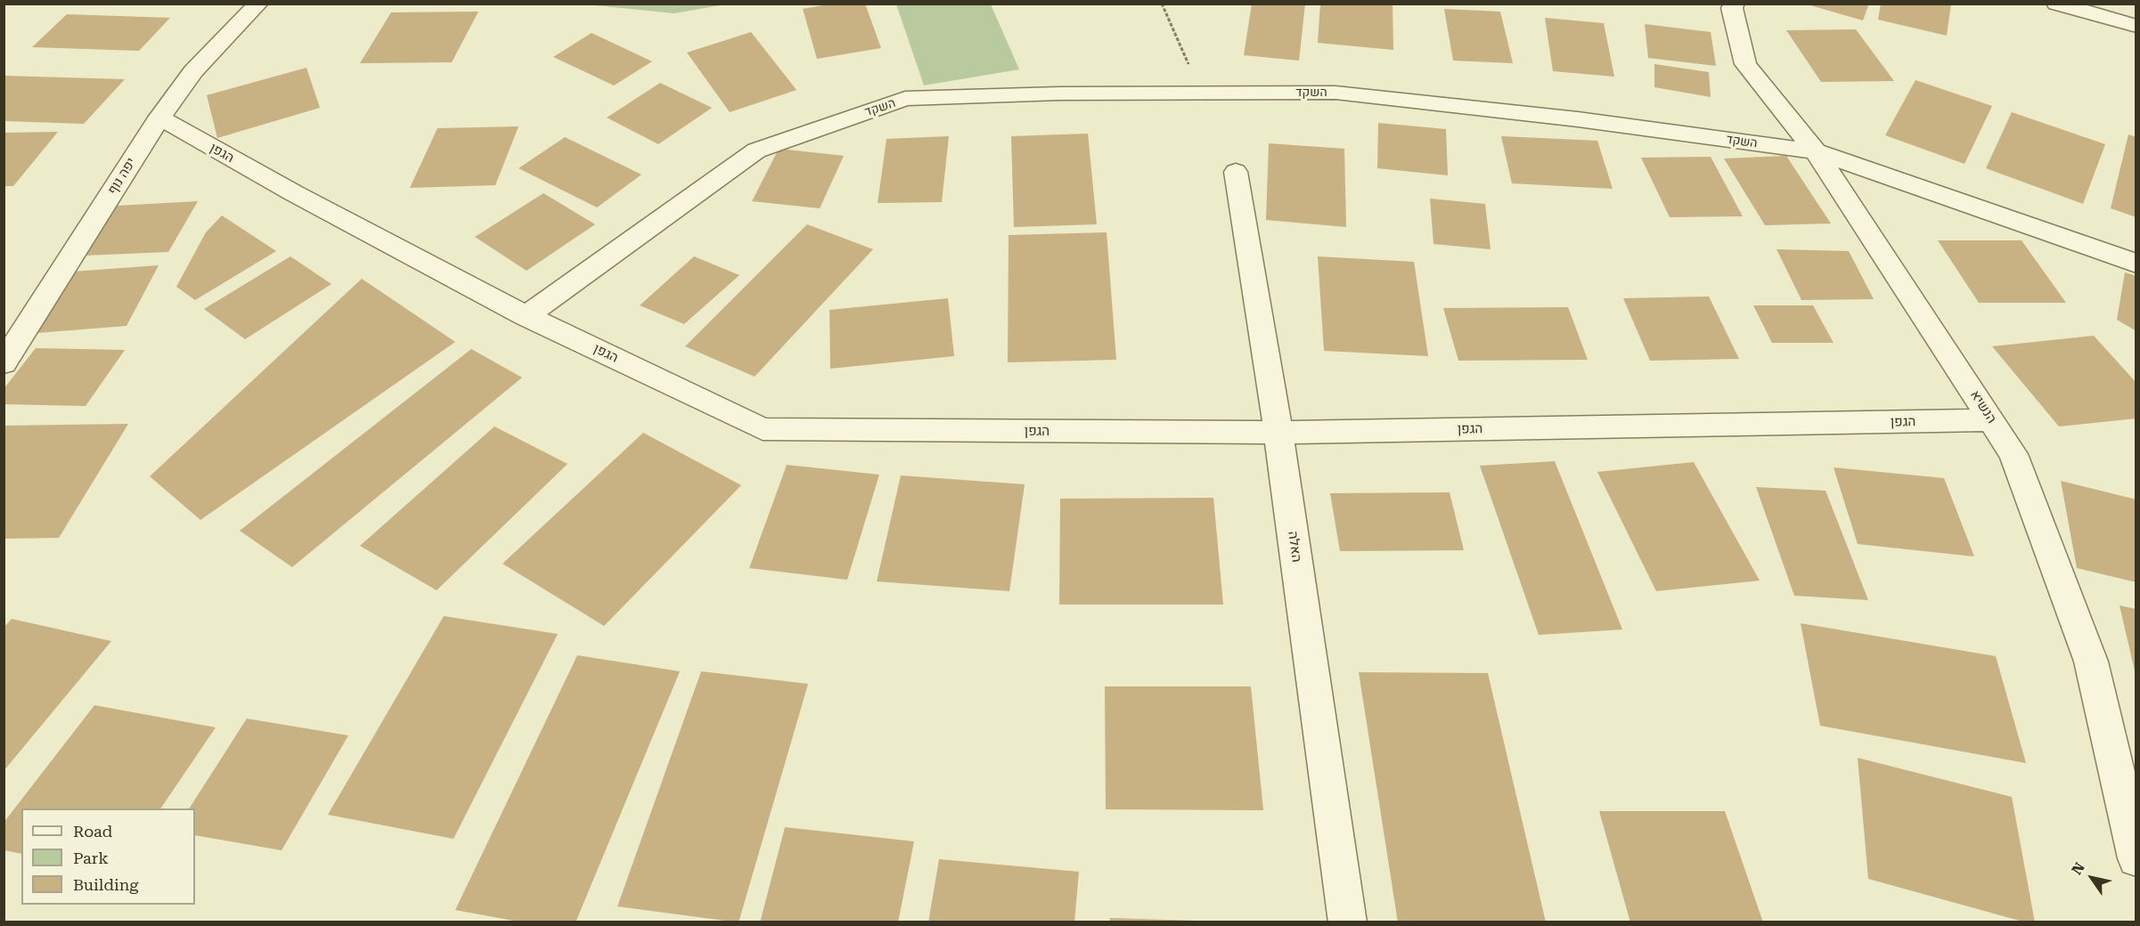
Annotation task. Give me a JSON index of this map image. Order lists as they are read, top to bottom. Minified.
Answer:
{"streets":{"street":["השקד","הגפן","יפה נוף","הנשיא","האלה"]},"crossings":[["השקד","הגפן"],["השקד","הנשיא"],["הגפן","יפה נוף"],["הגפן","הנשיא"],["הגפן","האלה"]],"legend":["Road","Park","Building"],"north":"top left"}
